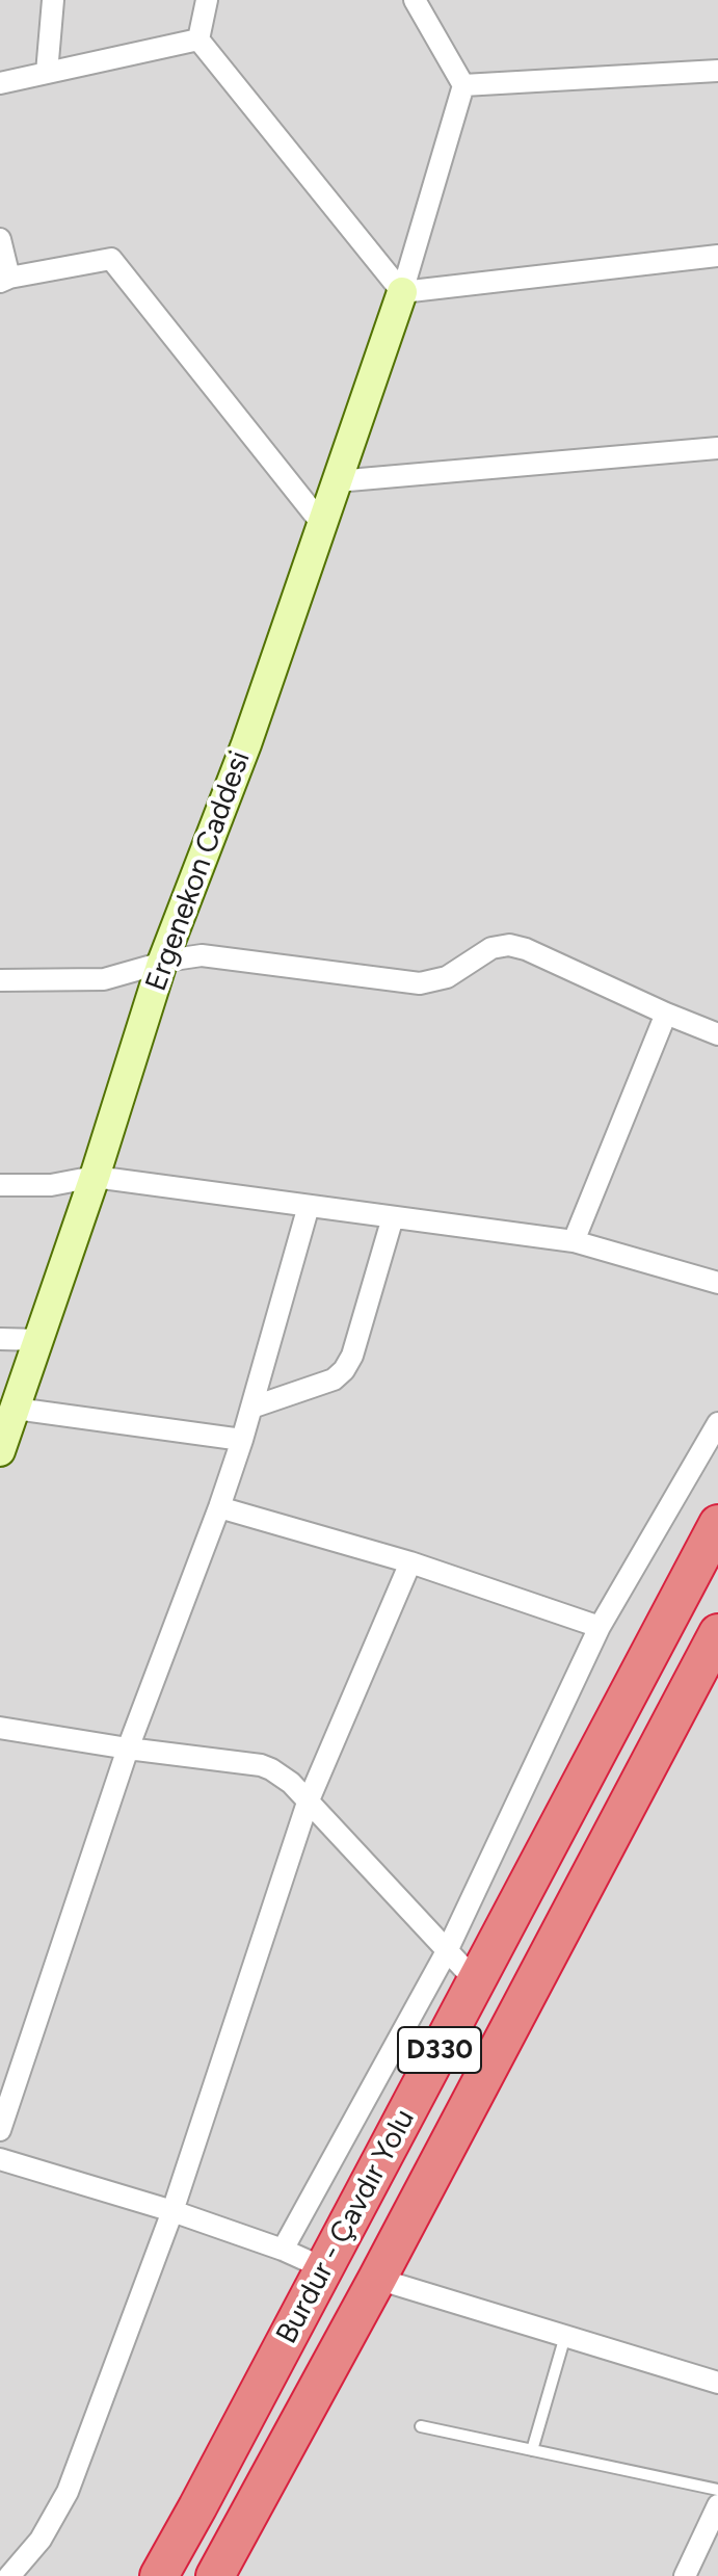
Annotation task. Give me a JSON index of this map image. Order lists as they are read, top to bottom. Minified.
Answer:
{"streets":{"highway":["D330","Burdur - Çavdır Yolu"],"street":["Ergenekon Caddesi"]}}
